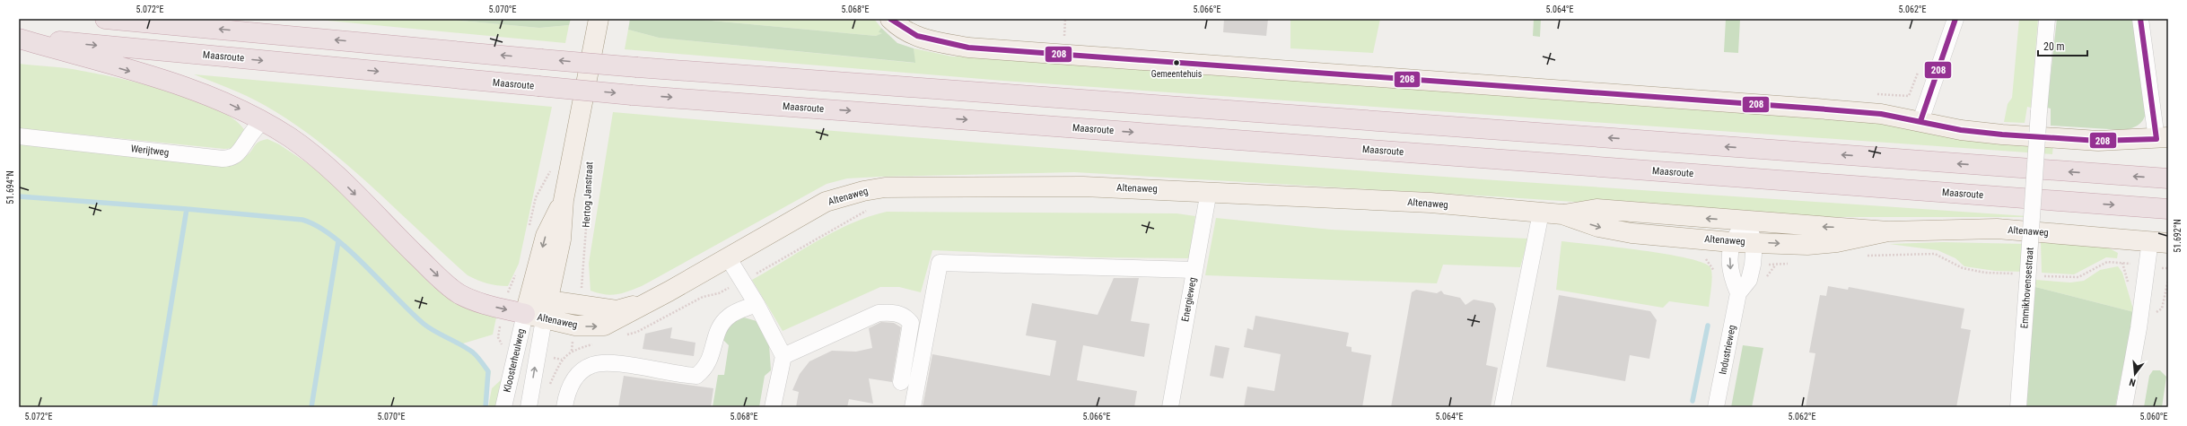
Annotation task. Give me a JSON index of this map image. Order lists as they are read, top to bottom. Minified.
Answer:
{"streets":{"highway":["Maasroute"],"main road":["Altenaweg","Hertog Janstraat"],"street":["Werijtweg","Emmikhovensestraat","Energieweg","Industrieweg","Kloosterheulweg"]},"crossings":[["Altenaweg","Hertog Janstraat"],["Altenaweg","Energieweg"],["Altenaweg","Industrieweg"],["Altenaweg","Kloosterheulweg"],["Hertog Janstraat","Kloosterheulweg"]],"places":["Gemeentehuis"],"lines":["transit line 208"],"scale_bar":"20 m","north":"bottom","coordinates":["5.072°E","5.070°E","5.068°E","5.066°E","5.064°E","5.062°E","51.694°N","51.692°N","5.060°E"]}
